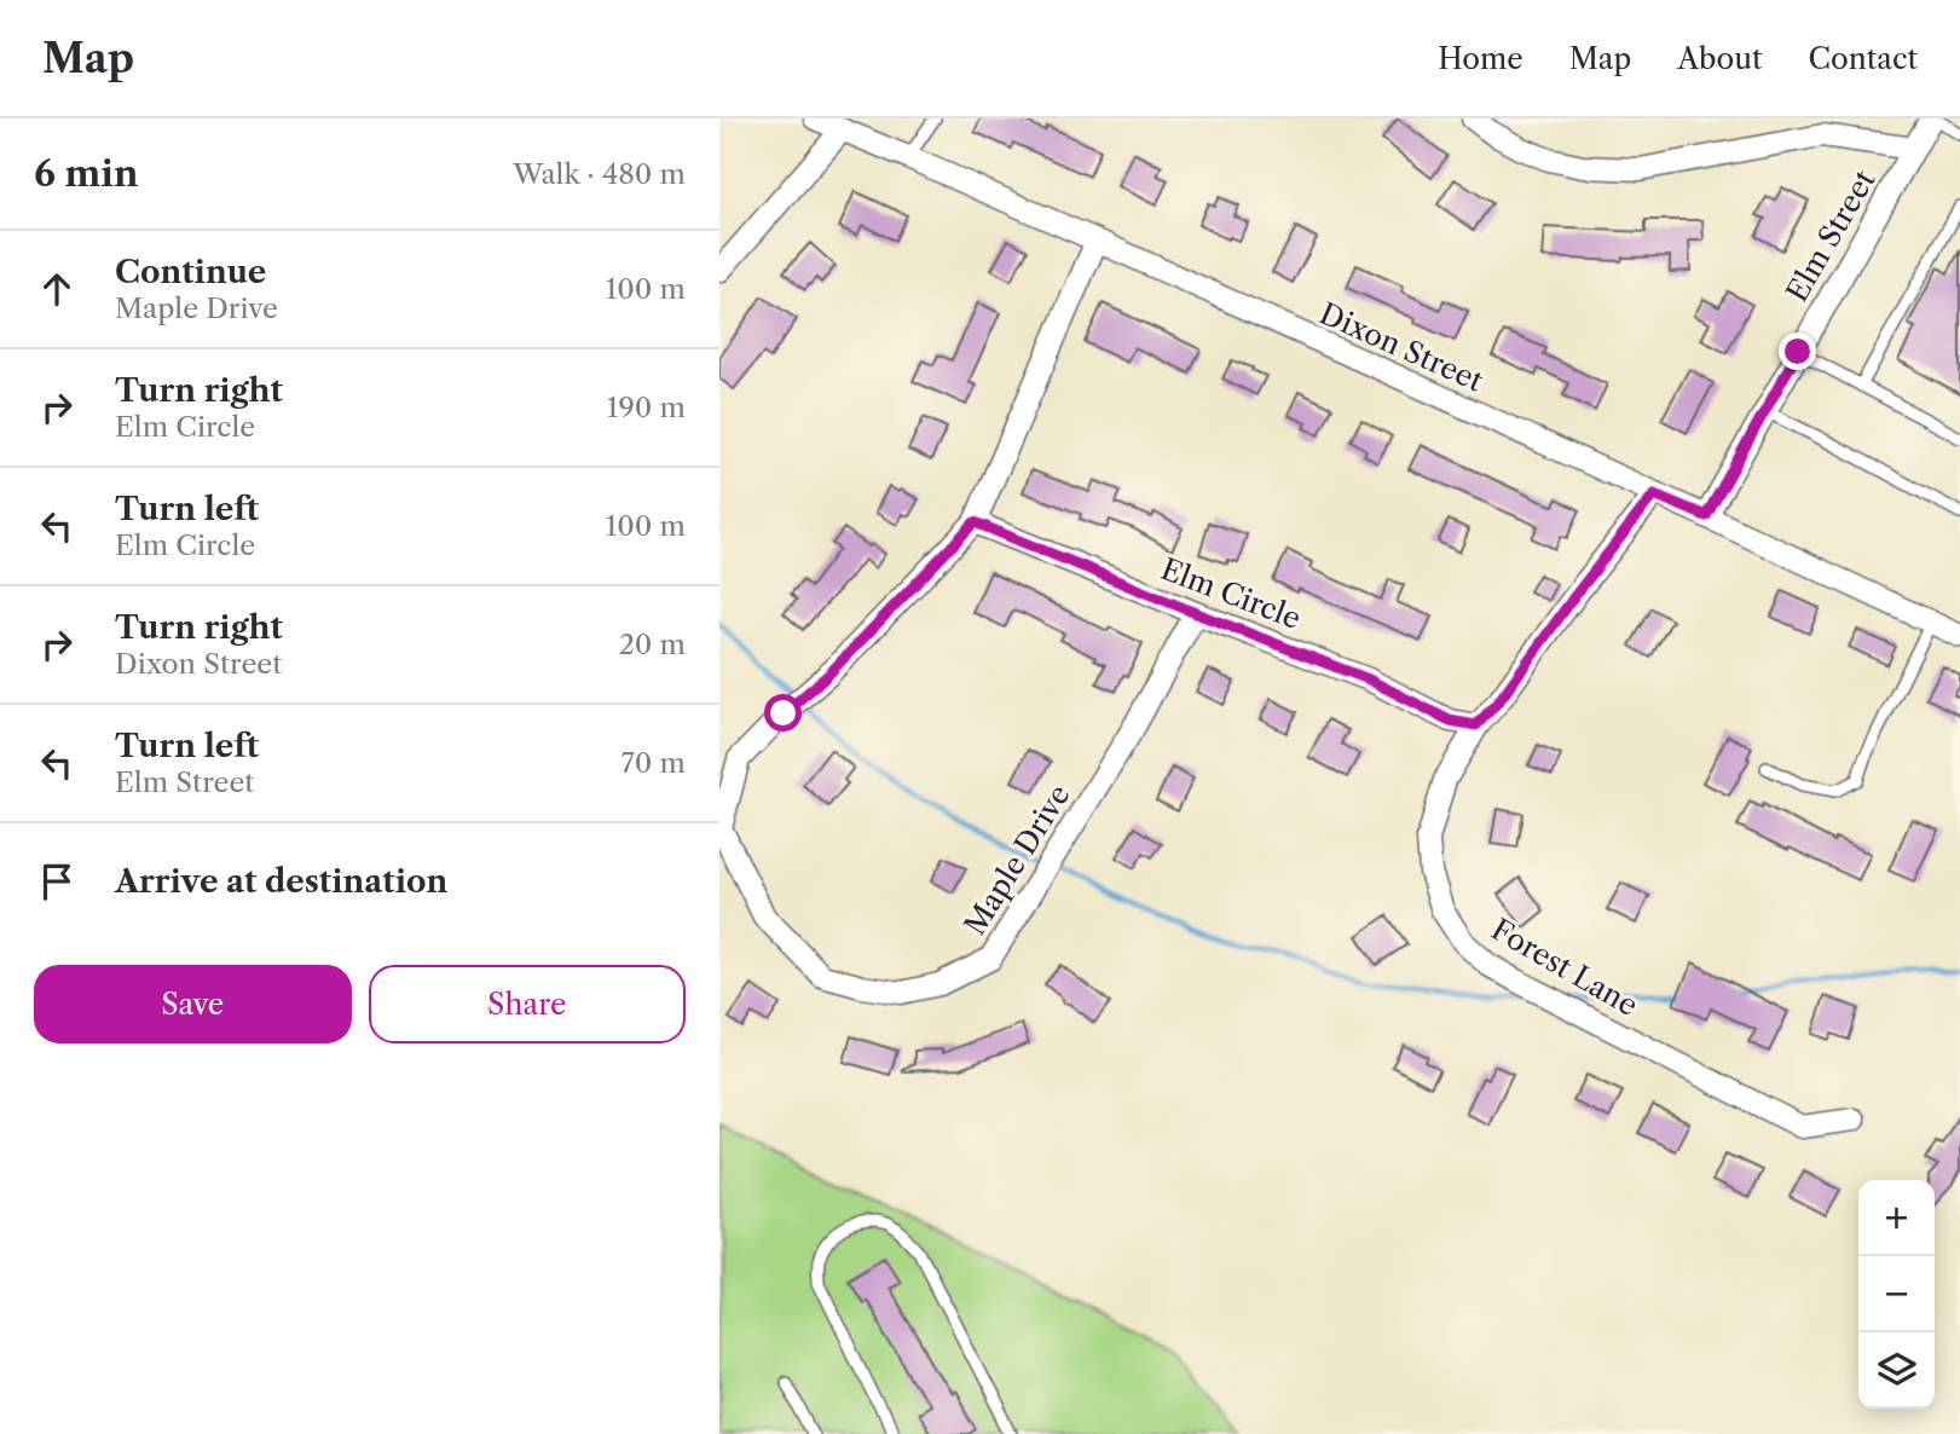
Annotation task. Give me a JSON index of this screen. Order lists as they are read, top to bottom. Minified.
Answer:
{"streets":{"street":["Elm Street","Dixon Street","Elm Circle","Maple Drive","Forest Lane"]},"crossings":[["Elm Street","Dixon Street"],["Elm Circle","Maple Drive"],["Elm Circle","Forest Lane"]],"page":{"header":"Map","nav":["Home","Map","About","Contact"],"heading":["6 min","Walk · 480 m"],"list":[["Continue","Maple Drive","100 m"],["Turn right","Elm Circle","190 m"],["Turn left","Elm Circle","100 m"],["Turn right","Dixon Street","20 m"],["Turn left","Elm Street","70 m"],"Arrive at destination"],"buttons":["Save","Share"],"map_buttons":["+","−"]}}
